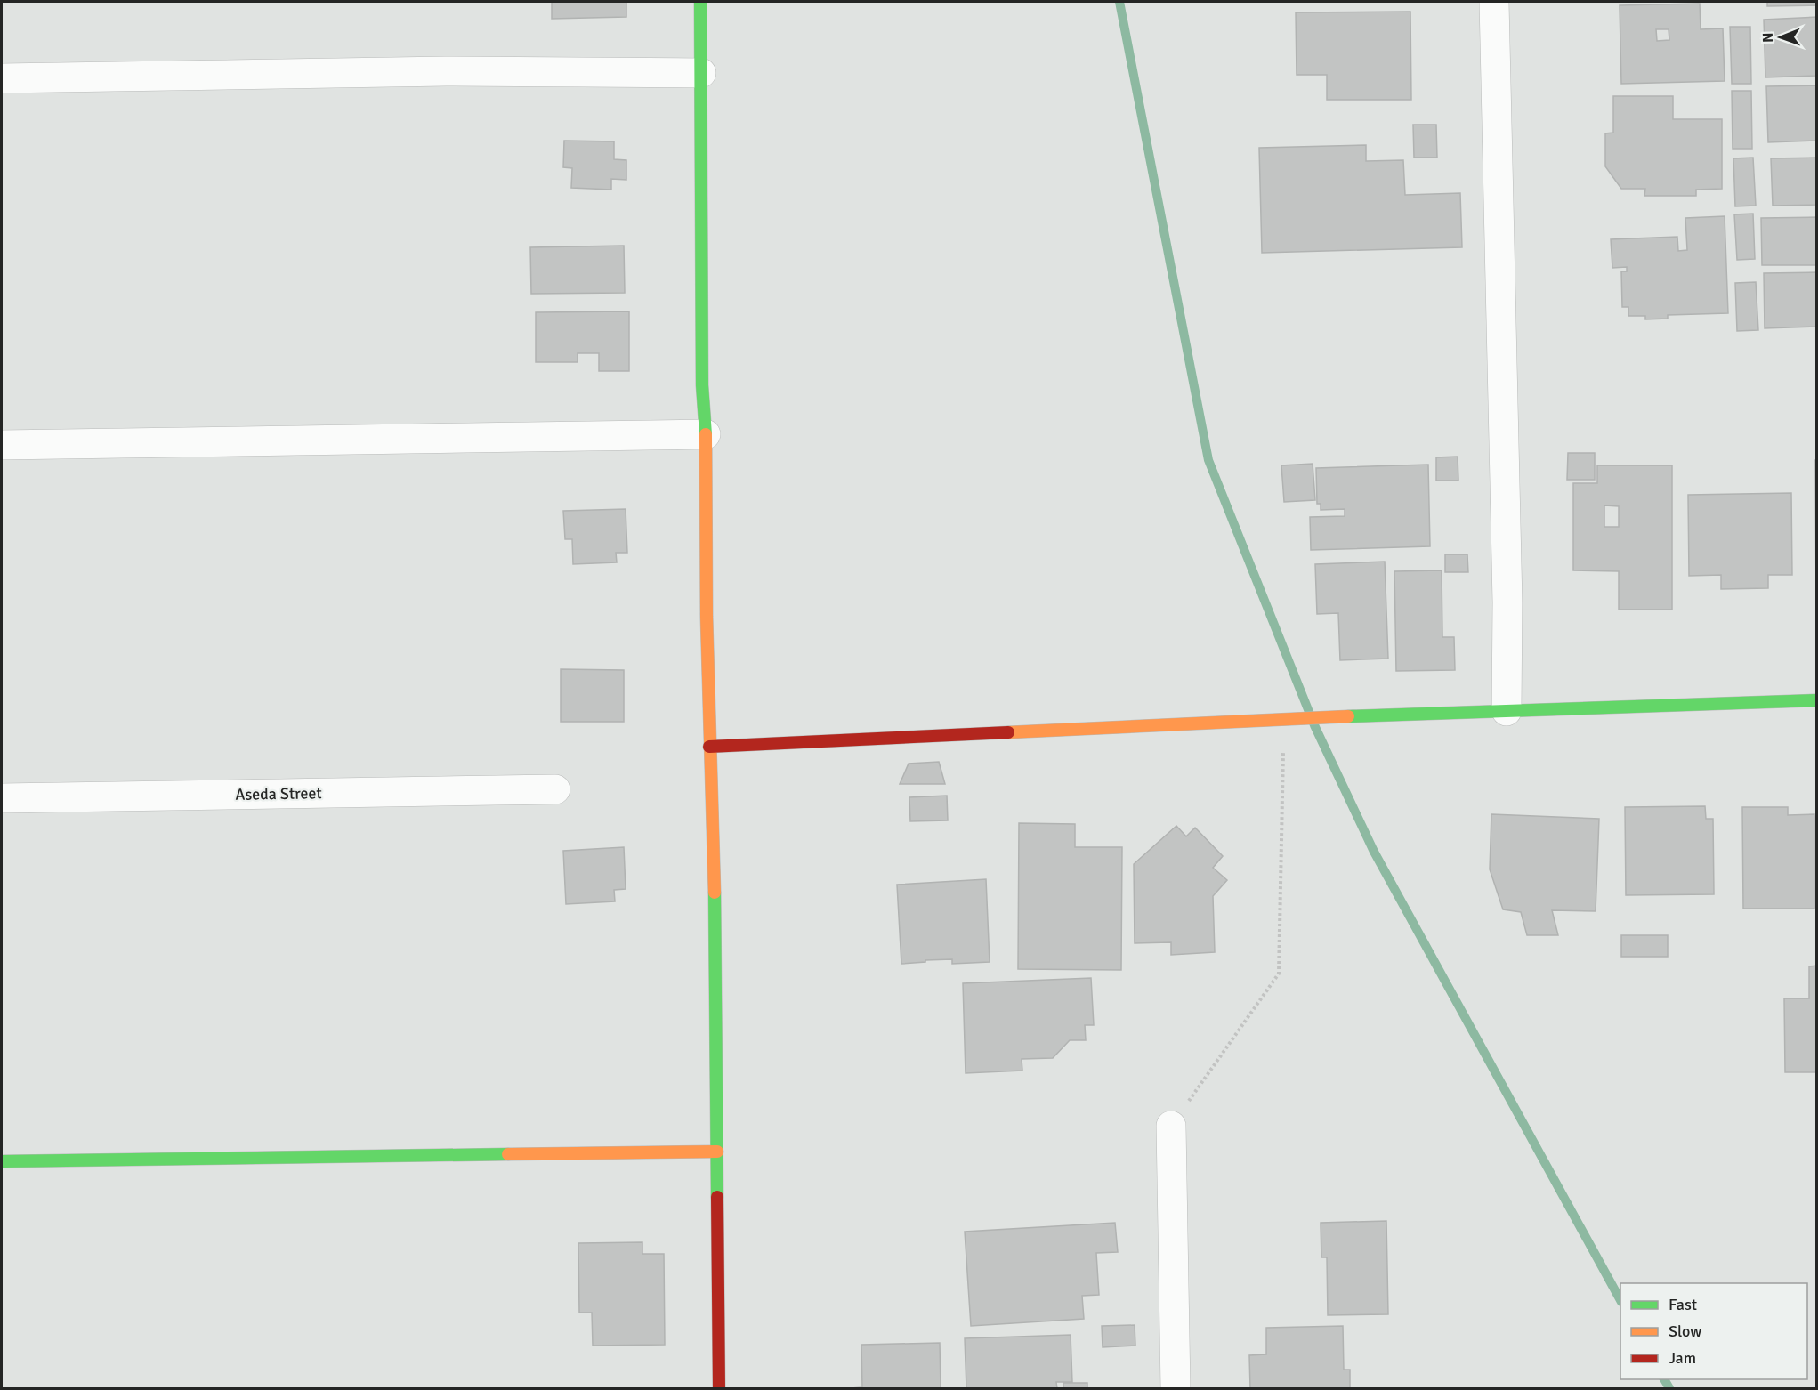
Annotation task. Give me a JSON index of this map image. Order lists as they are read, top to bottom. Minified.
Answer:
{"streets":{"street":["Aseda Street"]},"legend":["Fast","Slow","Jam"],"north":"left"}
